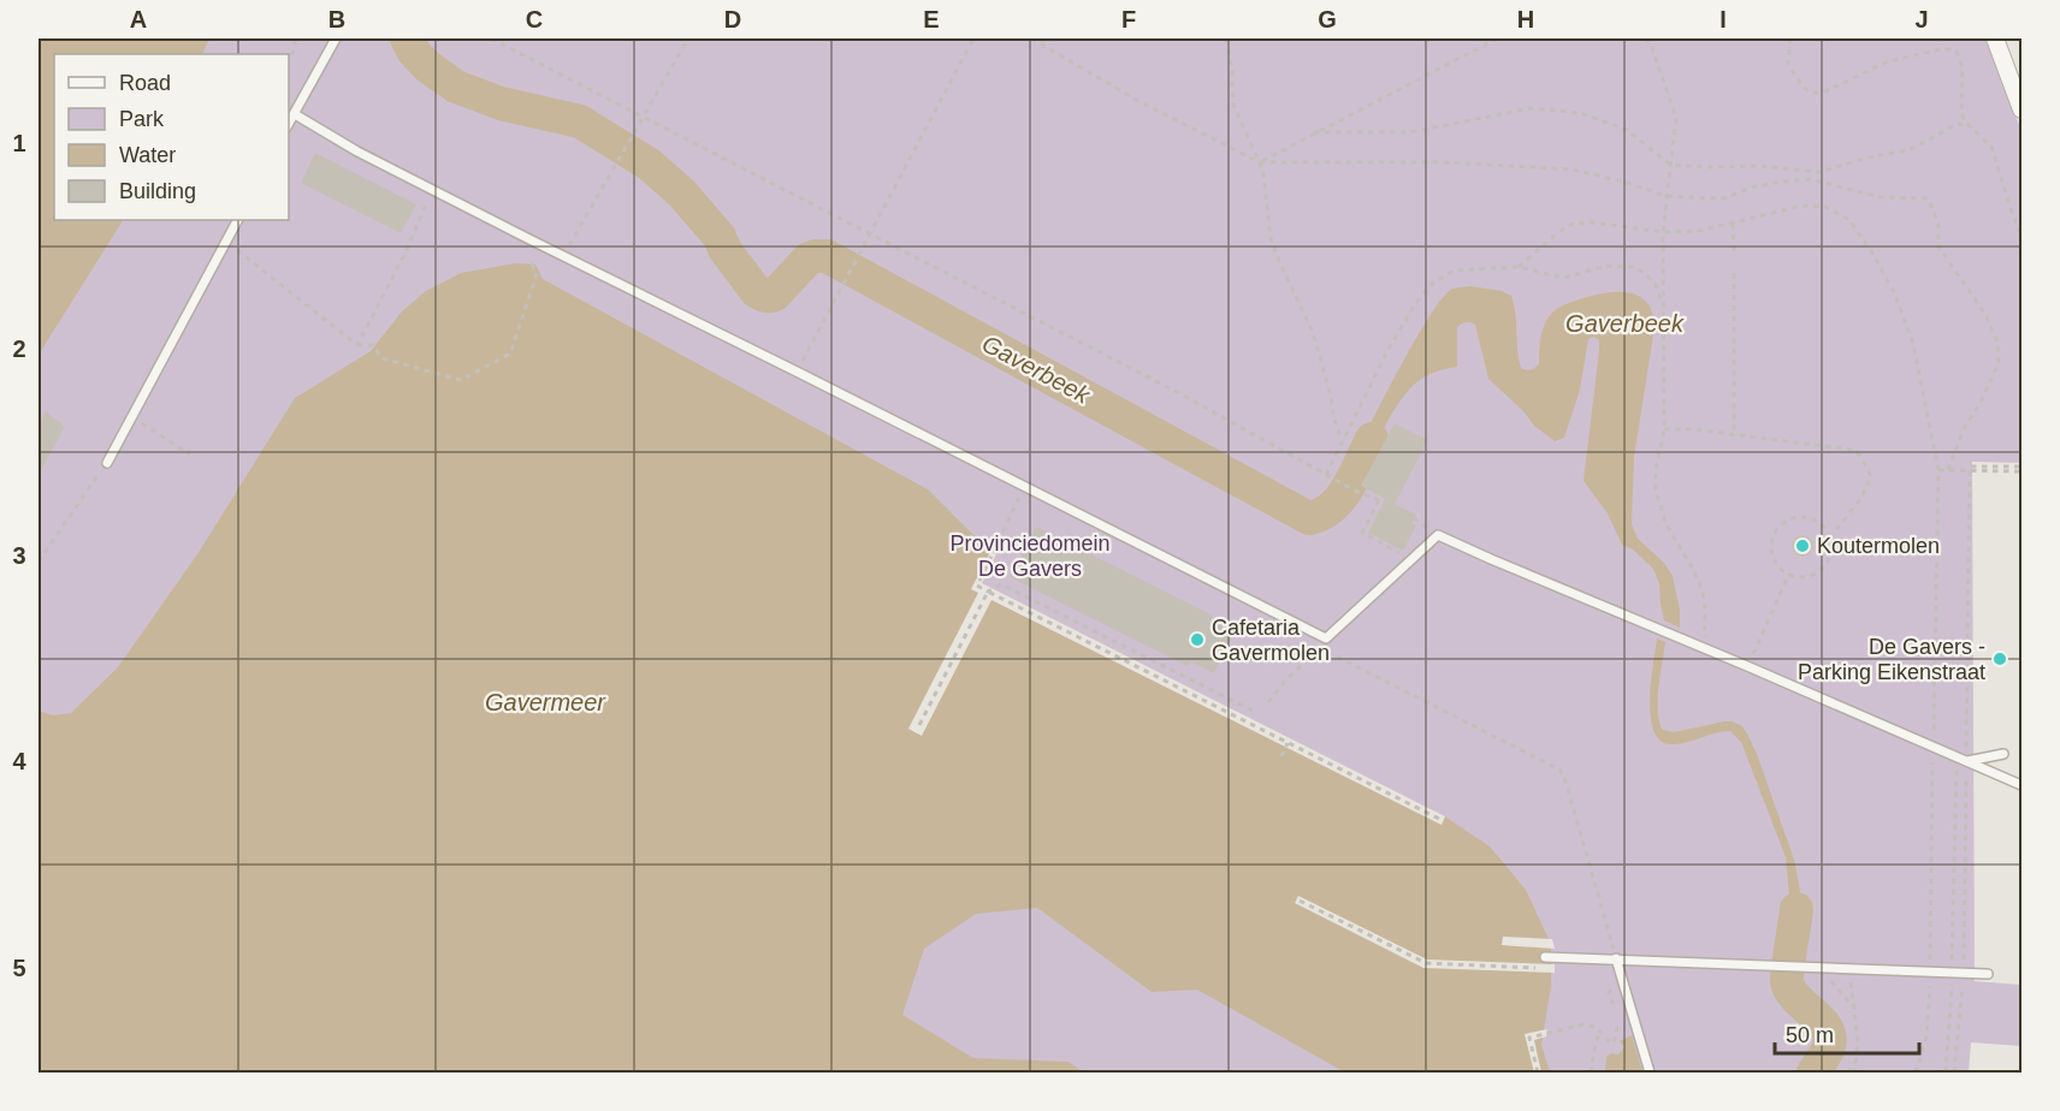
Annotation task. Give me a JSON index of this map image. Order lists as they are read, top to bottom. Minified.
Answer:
{"water":["Gaverbeek","Gavermeer"],"parks":["Provinciedomein De Gavers"],"places":["Koutermolen","Cafetaria Gavermolen","De Gavers - Parking Eikenstraat"],"legend":["Road","Park","Water","Building"],"scale_bar":"50 m","grid":{"columns":["A","B","C","D","E","F","G","H","I","J"],"rows":["1","2","3","4","5"]}}
